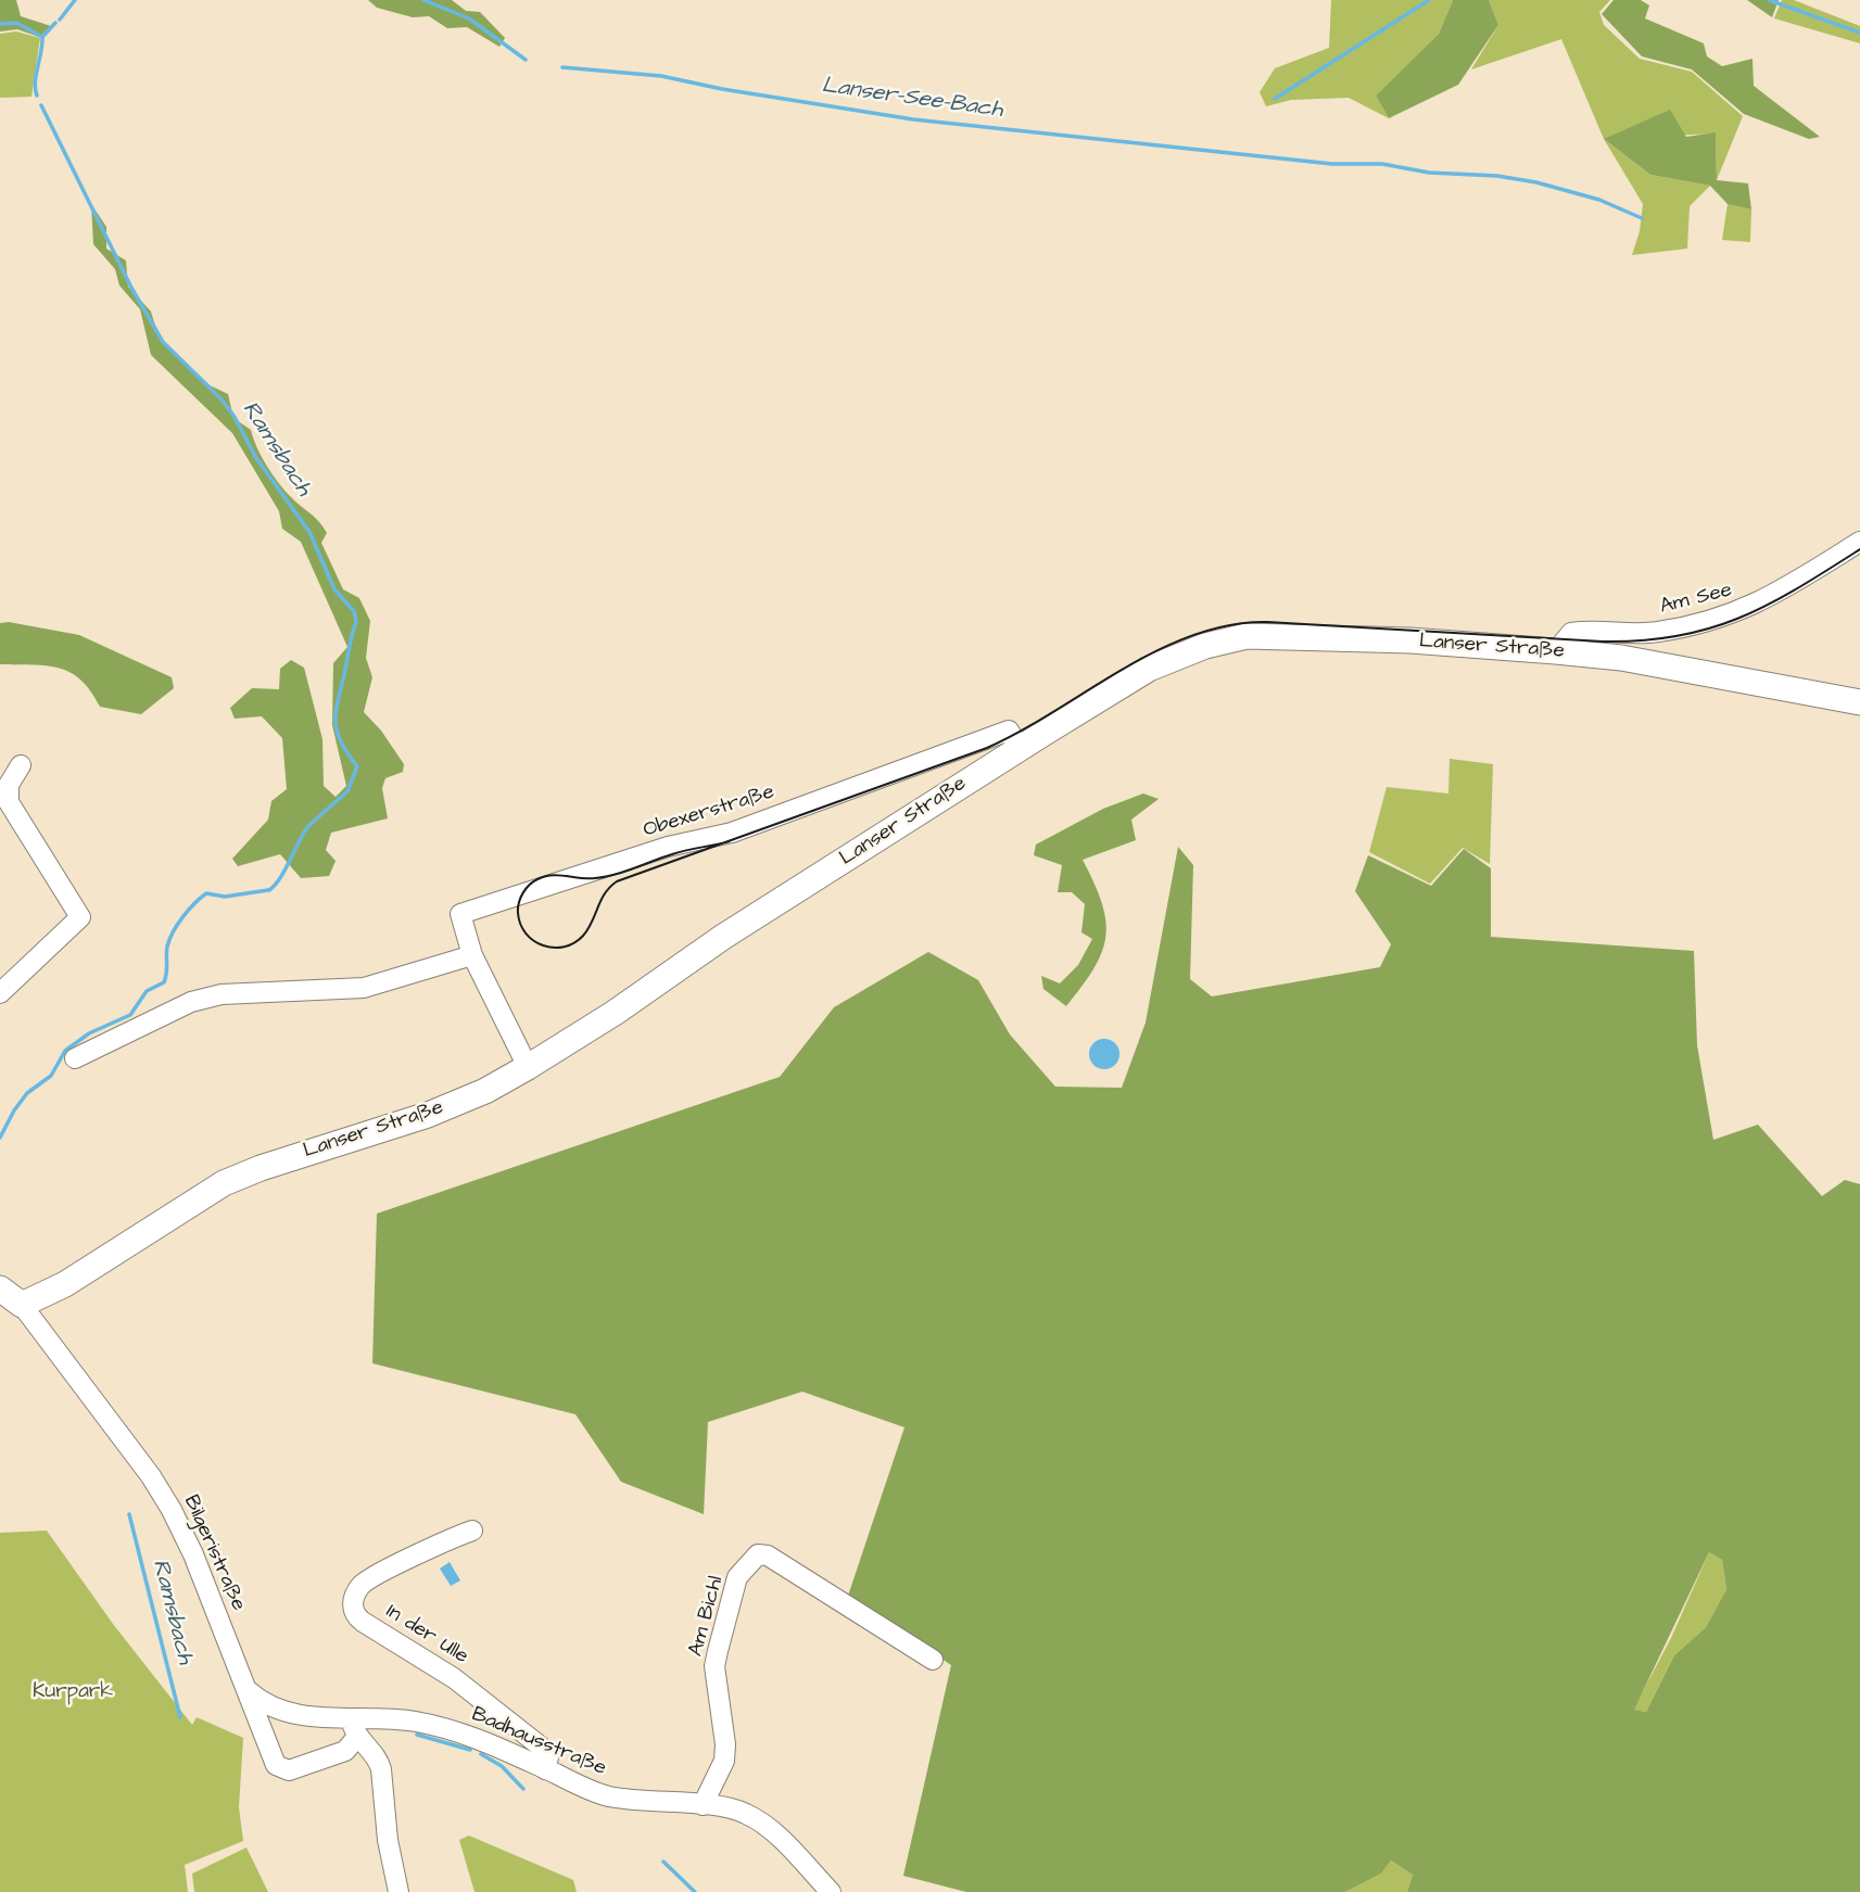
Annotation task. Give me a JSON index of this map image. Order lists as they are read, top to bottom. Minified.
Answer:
{"streets":{"main road":["Lanser Straße"],"street":["Am See","Obexerstraße","Bilgeristraße","Am Bichl","In der Ulle","Badhausstraße"]},"crossings":[["Am See","Lanser Straße"],["Lanser Straße","Obexerstraße"],["Lanser Straße","Bilgeristraße"],["Bilgeristraße","Badhausstraße"],["Am Bichl","Badhausstraße"],["In der Ulle","Badhausstraße"]],"water":["Lanser-See-Bach","Ramsbach"],"parks":["Kurpark"]}
